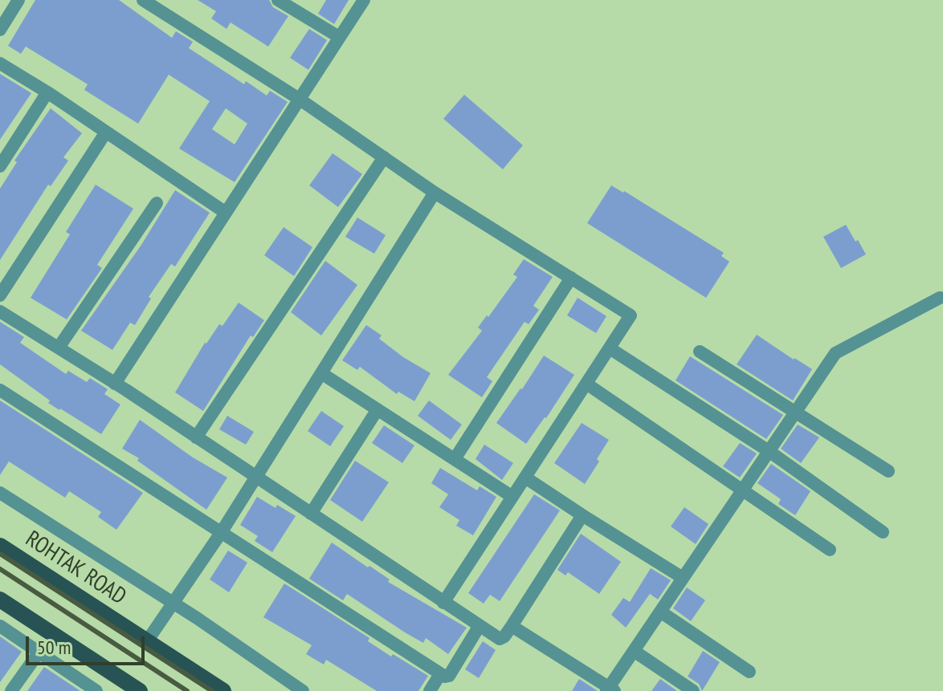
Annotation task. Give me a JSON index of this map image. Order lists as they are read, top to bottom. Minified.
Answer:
{"streets":{"main road":["ROHTAK ROAD"]},"scale_bar":"50 m"}
